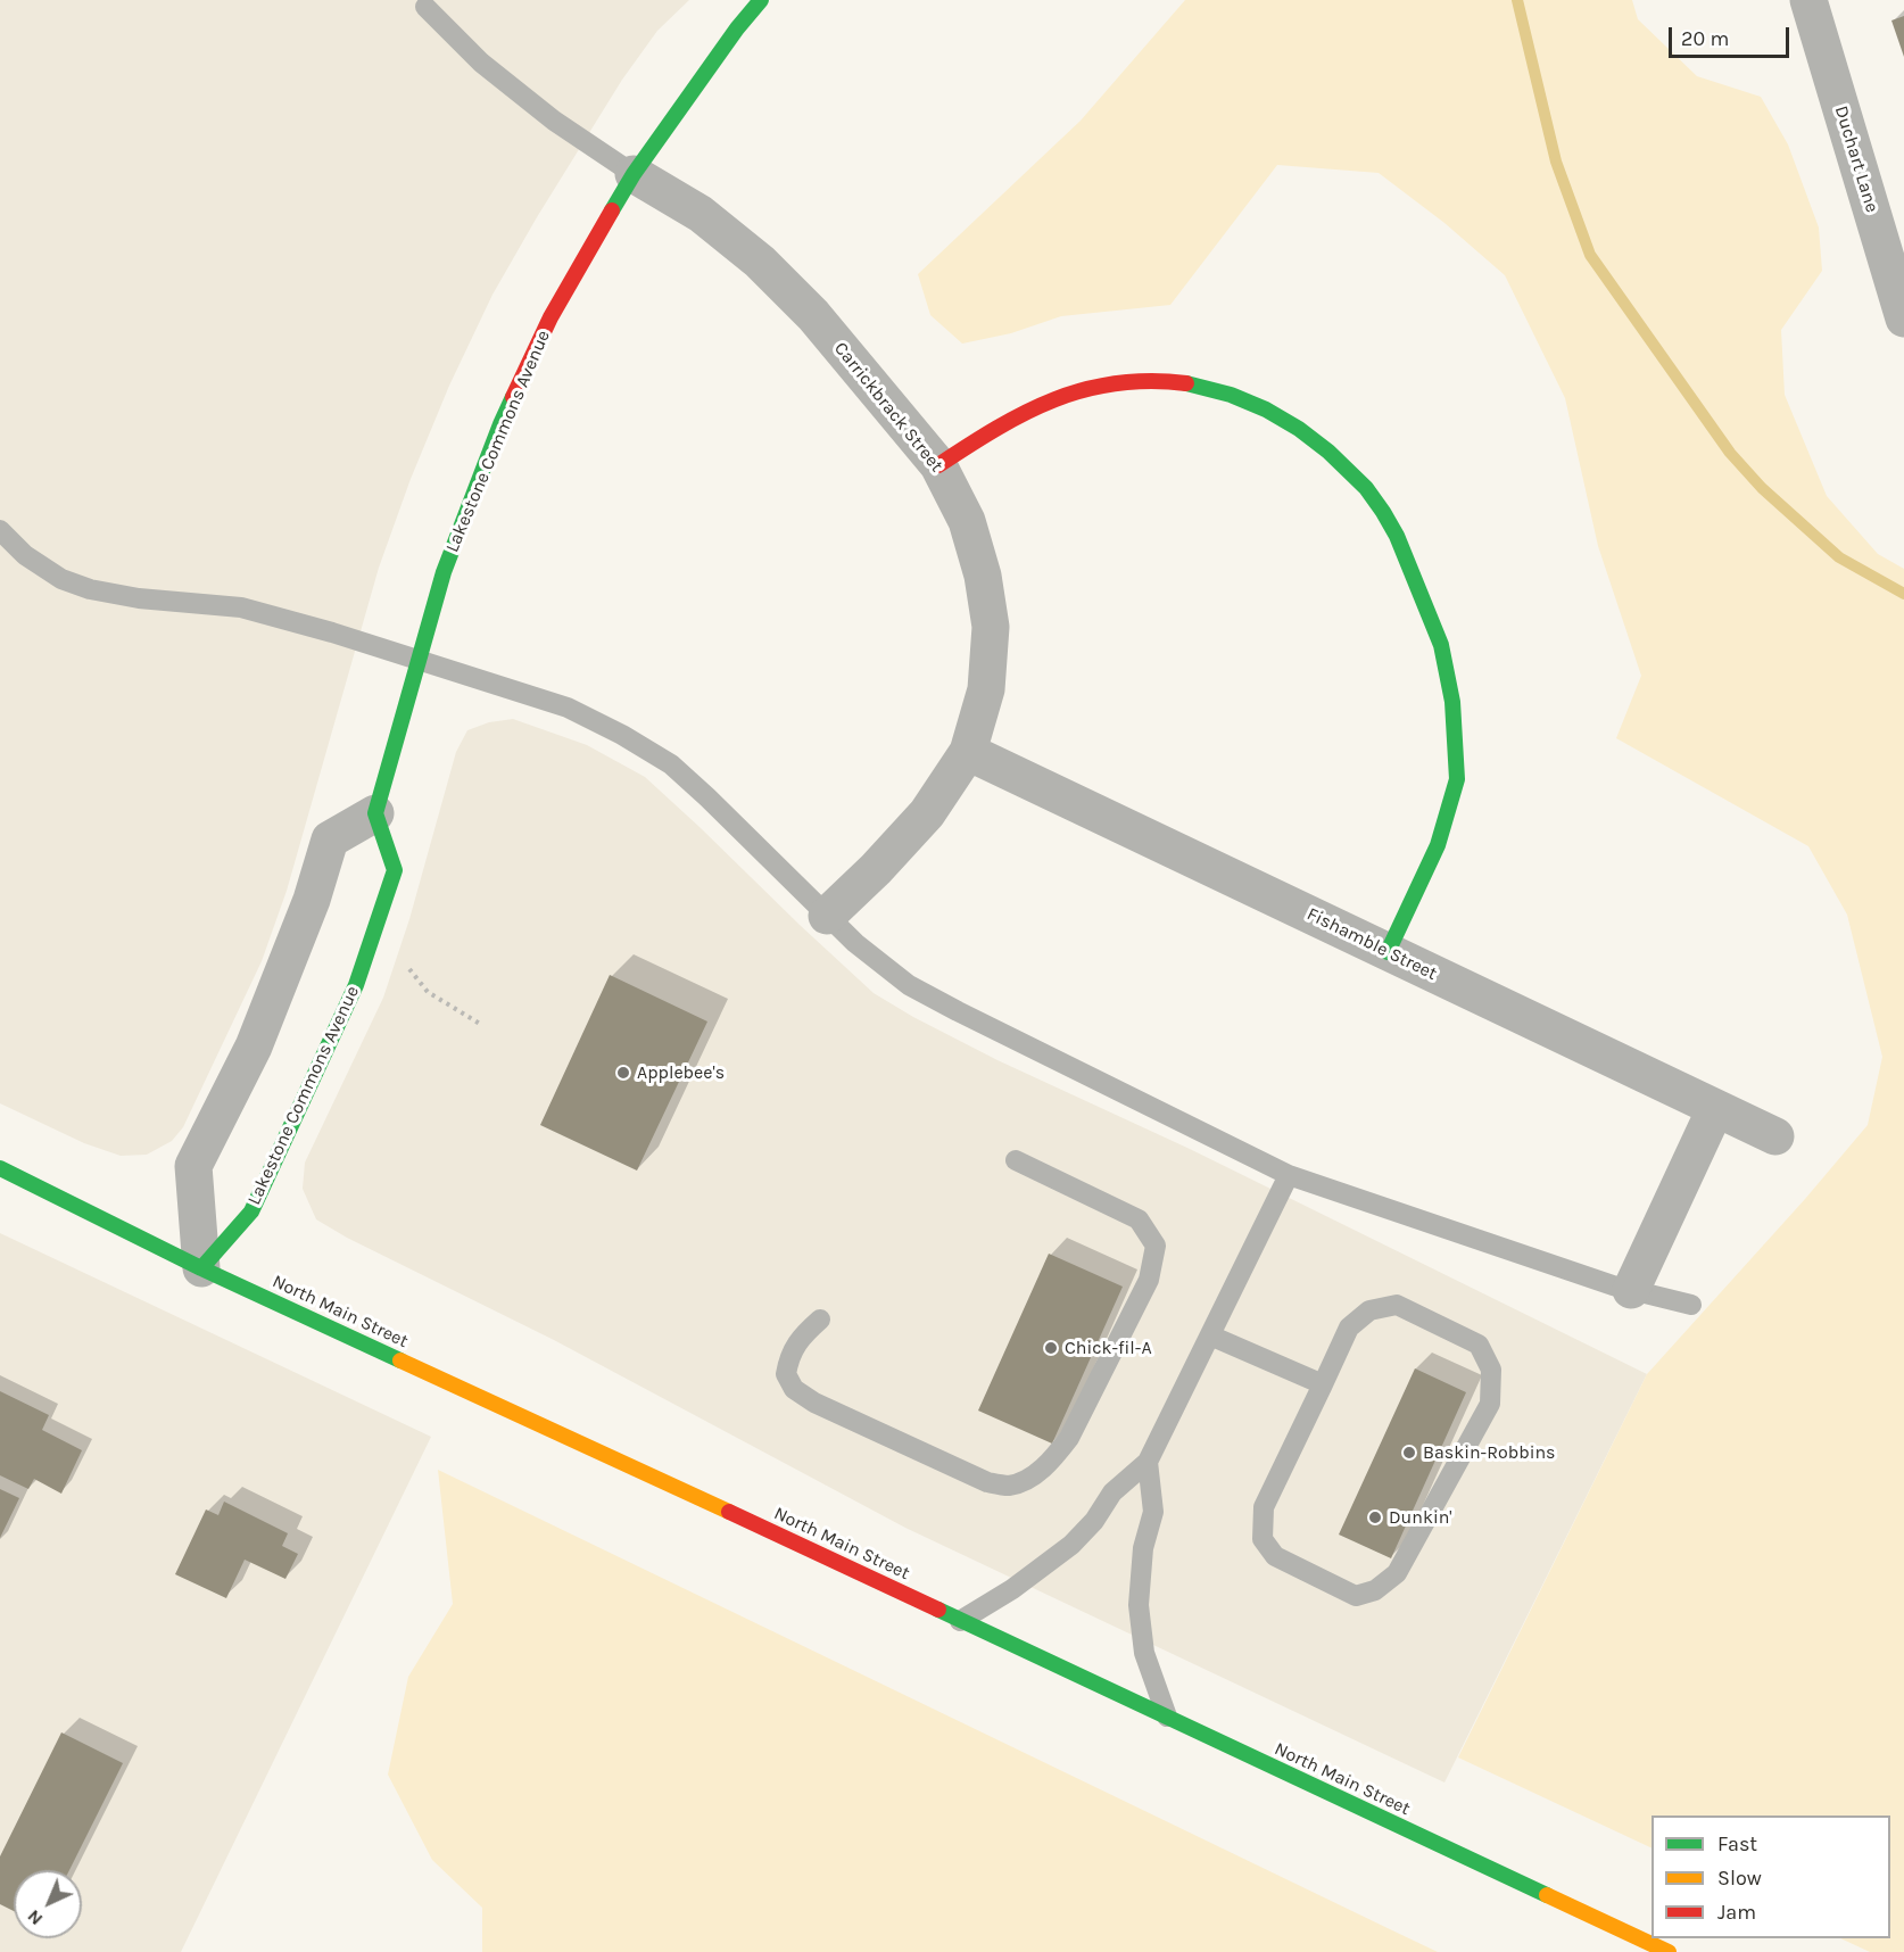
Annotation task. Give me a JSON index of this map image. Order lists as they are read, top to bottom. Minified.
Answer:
{"streets":{"main road":["Lakestone Commons Avenue","North Main Street"],"street":["Duchart Lane","Carrickbrack Street","Fishamble Street"]},"crossings":[["Carrickbrack Street","Lakestone Commons Avenue"],["Carrickbrack Street","Fishamble Street"],["Lakestone Commons Avenue","North Main Street"]],"places":["Applebee's","Chick-fil-A","Baskin-Robbins","Dunkin'"],"legend":["Fast","Slow","Jam"],"scale_bar":"20 m","north":"bottom left"}
